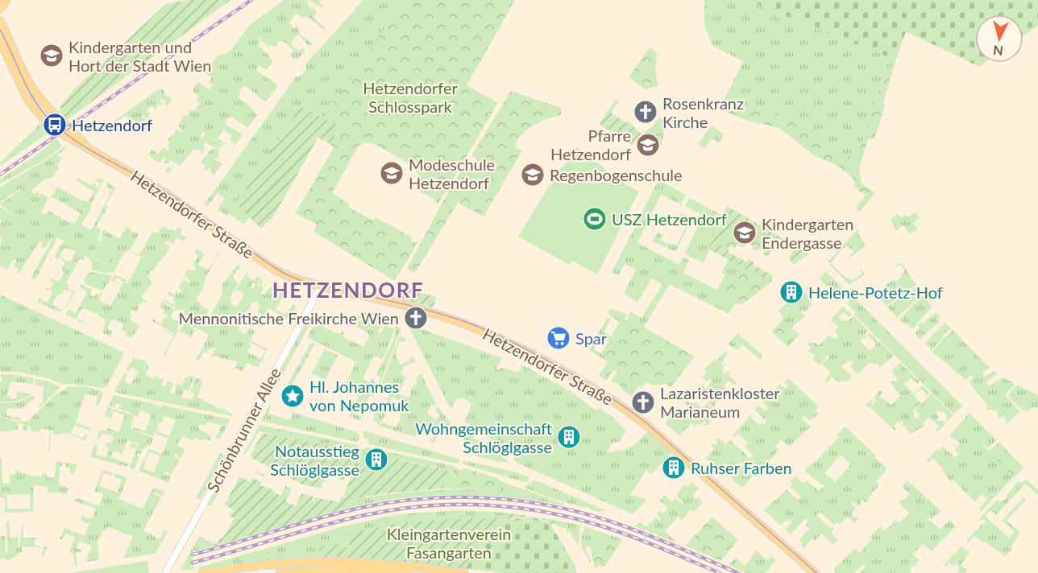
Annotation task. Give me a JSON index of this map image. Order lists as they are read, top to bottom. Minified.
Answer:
{"streets":{"main road":["Hetzendorfer Straße"],"street":["Schönbrunner Allee"]},"crossings":[["Hetzendorfer Straße","Schönbrunner Allee"]],"districts":["HETZENDORF"],"parks":["Hetzendorfer Schlosspark","Kleingartenverein Fasangarten"],"places":{"school or university":["Kindergarten und Hort der Stadt Wien","Pfarre Hetzendorf","Modeschule Hetzendorf","Regenbogenschule","Kindergarten Endergasse"],"church":["Rosenkranz Kirche","Mennonitische Freikirche Wien","Lazaristenkloster Marianeum"],"bus stop":["Hetzendorf"],"sports":["USZ Hetzendorf"],"building":["Helene-Potetz-Hof","Wohngemeinschaft Schlöglgasse","Notausstieg Schlöglgasse","Ruhser Farben"],"supermarket":["Spar"],"place":["Hl. Johannes von Nepomuk"]},"north":"bottom"}
